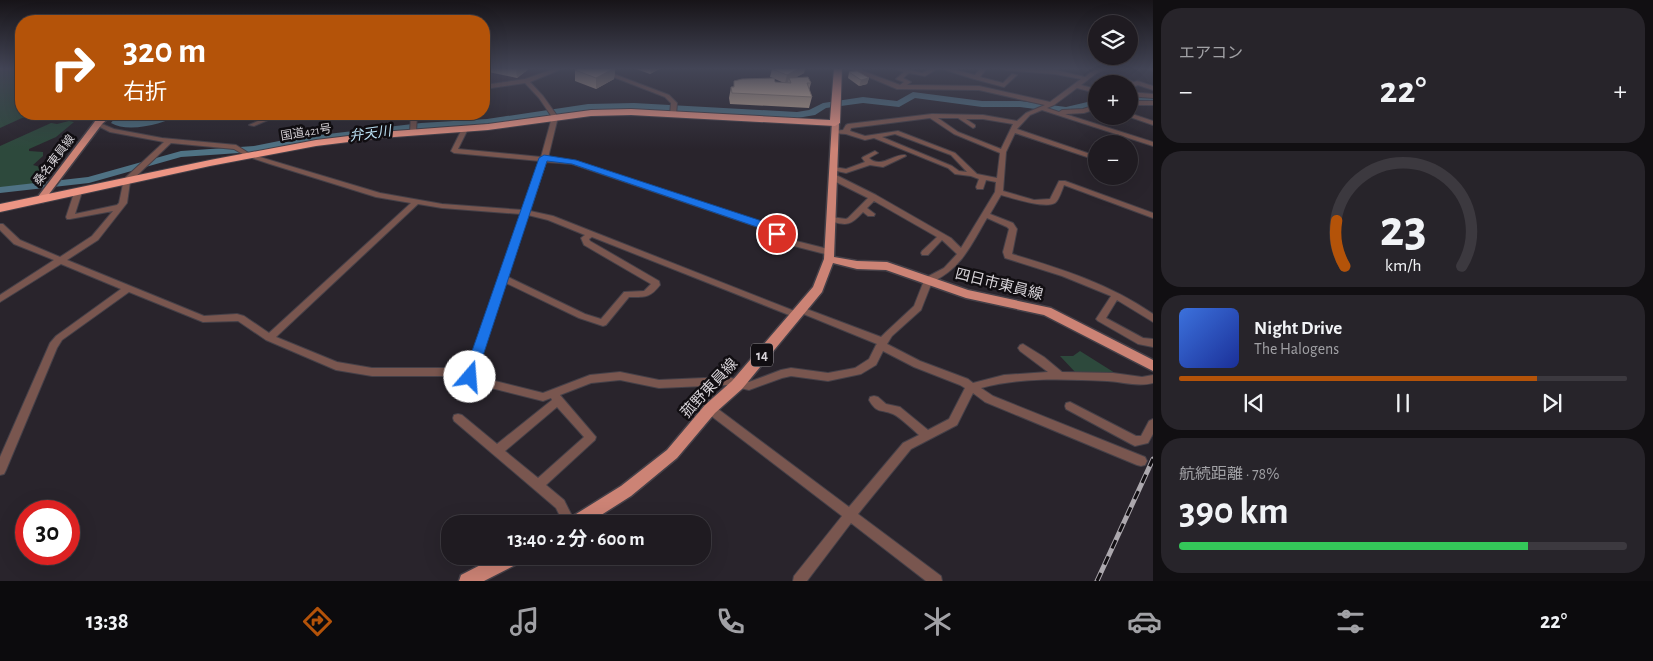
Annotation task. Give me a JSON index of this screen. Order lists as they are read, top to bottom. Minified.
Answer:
{"streets":{"highway":["国道421号"],"main road":["桑名東員線","四日市東員線","14","菰野東員線"]},"crossings":[["国道421号","桑名東員線"],["国道421号","菰野東員線"],["四日市東員線","菰野東員線"]],"water":["弁天川"],"page":{"tile":["エアコン",["航続距離 · 78%","390 km"]],"map_buttons":["+","−"],"turn":["320 m","右折"],"heat":["−","22°","+"],"song":["Night Drive","The Halogens"],"limit":"30","trip":"13:40 · 2 分 · 600 m","tabs":["13:38","22°"],"gauge":["23","km/h"]}}
